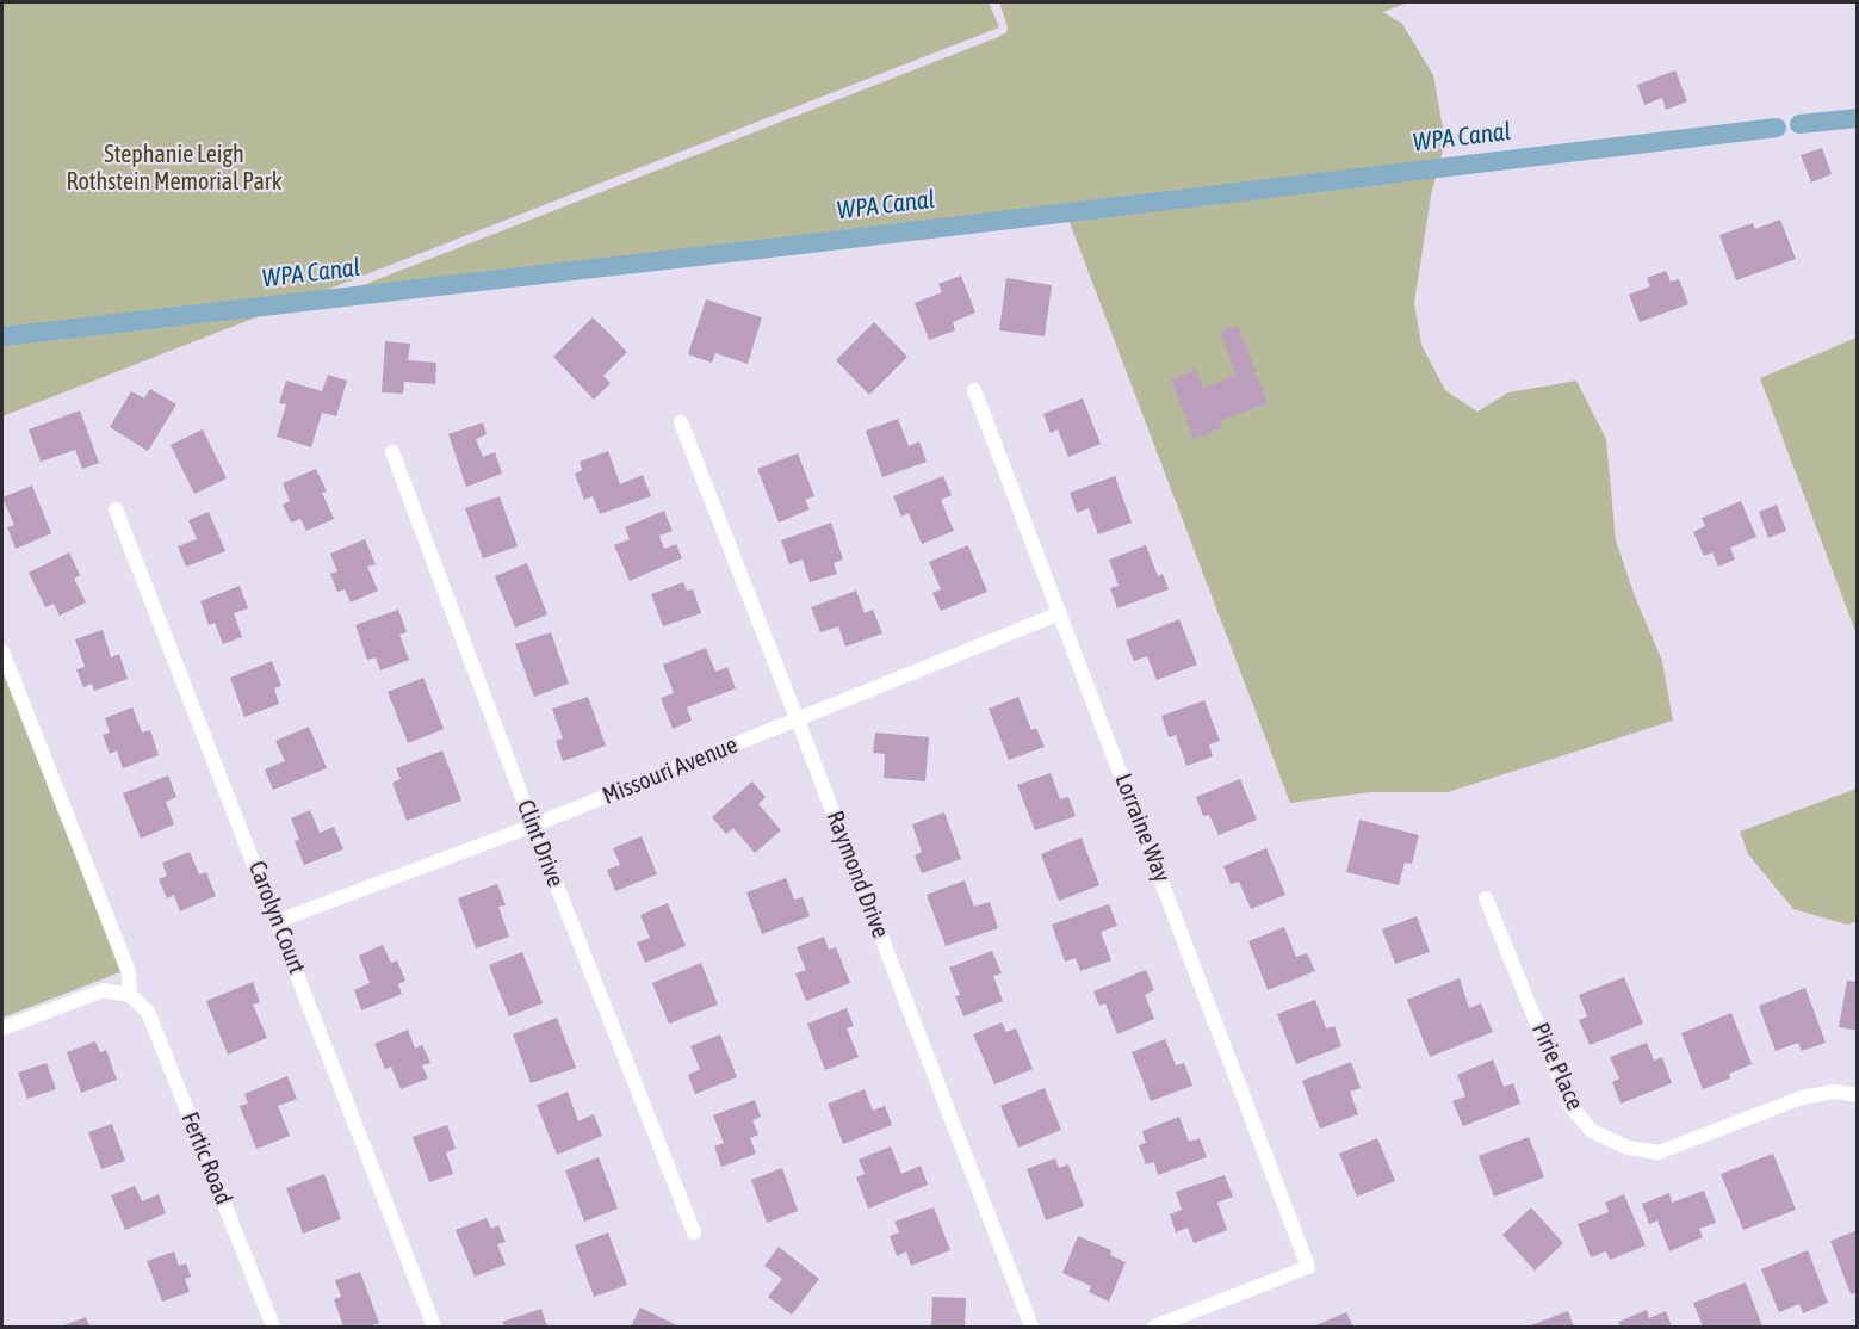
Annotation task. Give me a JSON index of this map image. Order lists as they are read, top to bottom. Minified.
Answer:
{"streets":{"street":["Missouri Avenue","Lorraine Way","Clint Drive","Raymond Drive","Carolyn Court","Pirie Place","Fertic Road"]},"crossings":[["Missouri Avenue","Lorraine Way"],["Missouri Avenue","Clint Drive"],["Missouri Avenue","Raymond Drive"],["Missouri Avenue","Carolyn Court"]],"water":["WPA Canal"],"parks":["Stephanie Leigh Rothstein Memorial Park"]}
